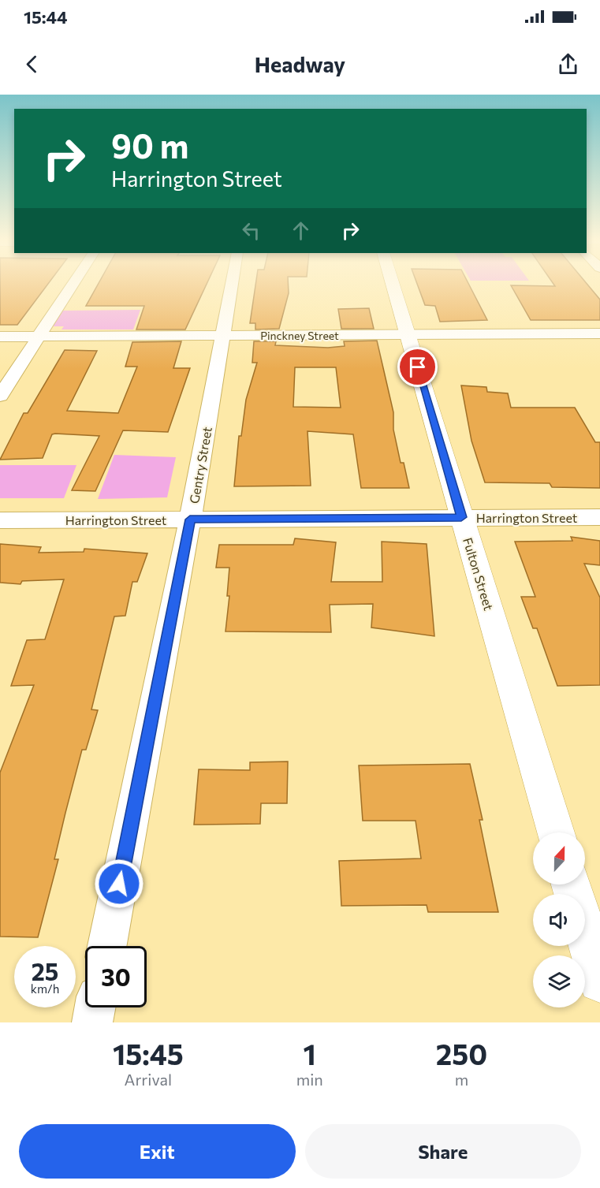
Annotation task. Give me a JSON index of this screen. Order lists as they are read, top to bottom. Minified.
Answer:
{"streets":{"street":["Pinckney Street","Gentry Street","Harrington Street","Fulton Street"]},"crossings":[["Pinckney Street","Gentry Street"],["Pinckney Street","Fulton Street"],["Gentry Street","Harrington Street"],["Harrington Street","Fulton Street"]],"north":"top","page":{"status":"15:44","header":"Headway","turn":["90 m","Harrington Street"],"speed":"25 km/h","limit":"30","eta":["15:45","Arrival","1","min","250","m"],"buttons":["Exit","Share"]}}
